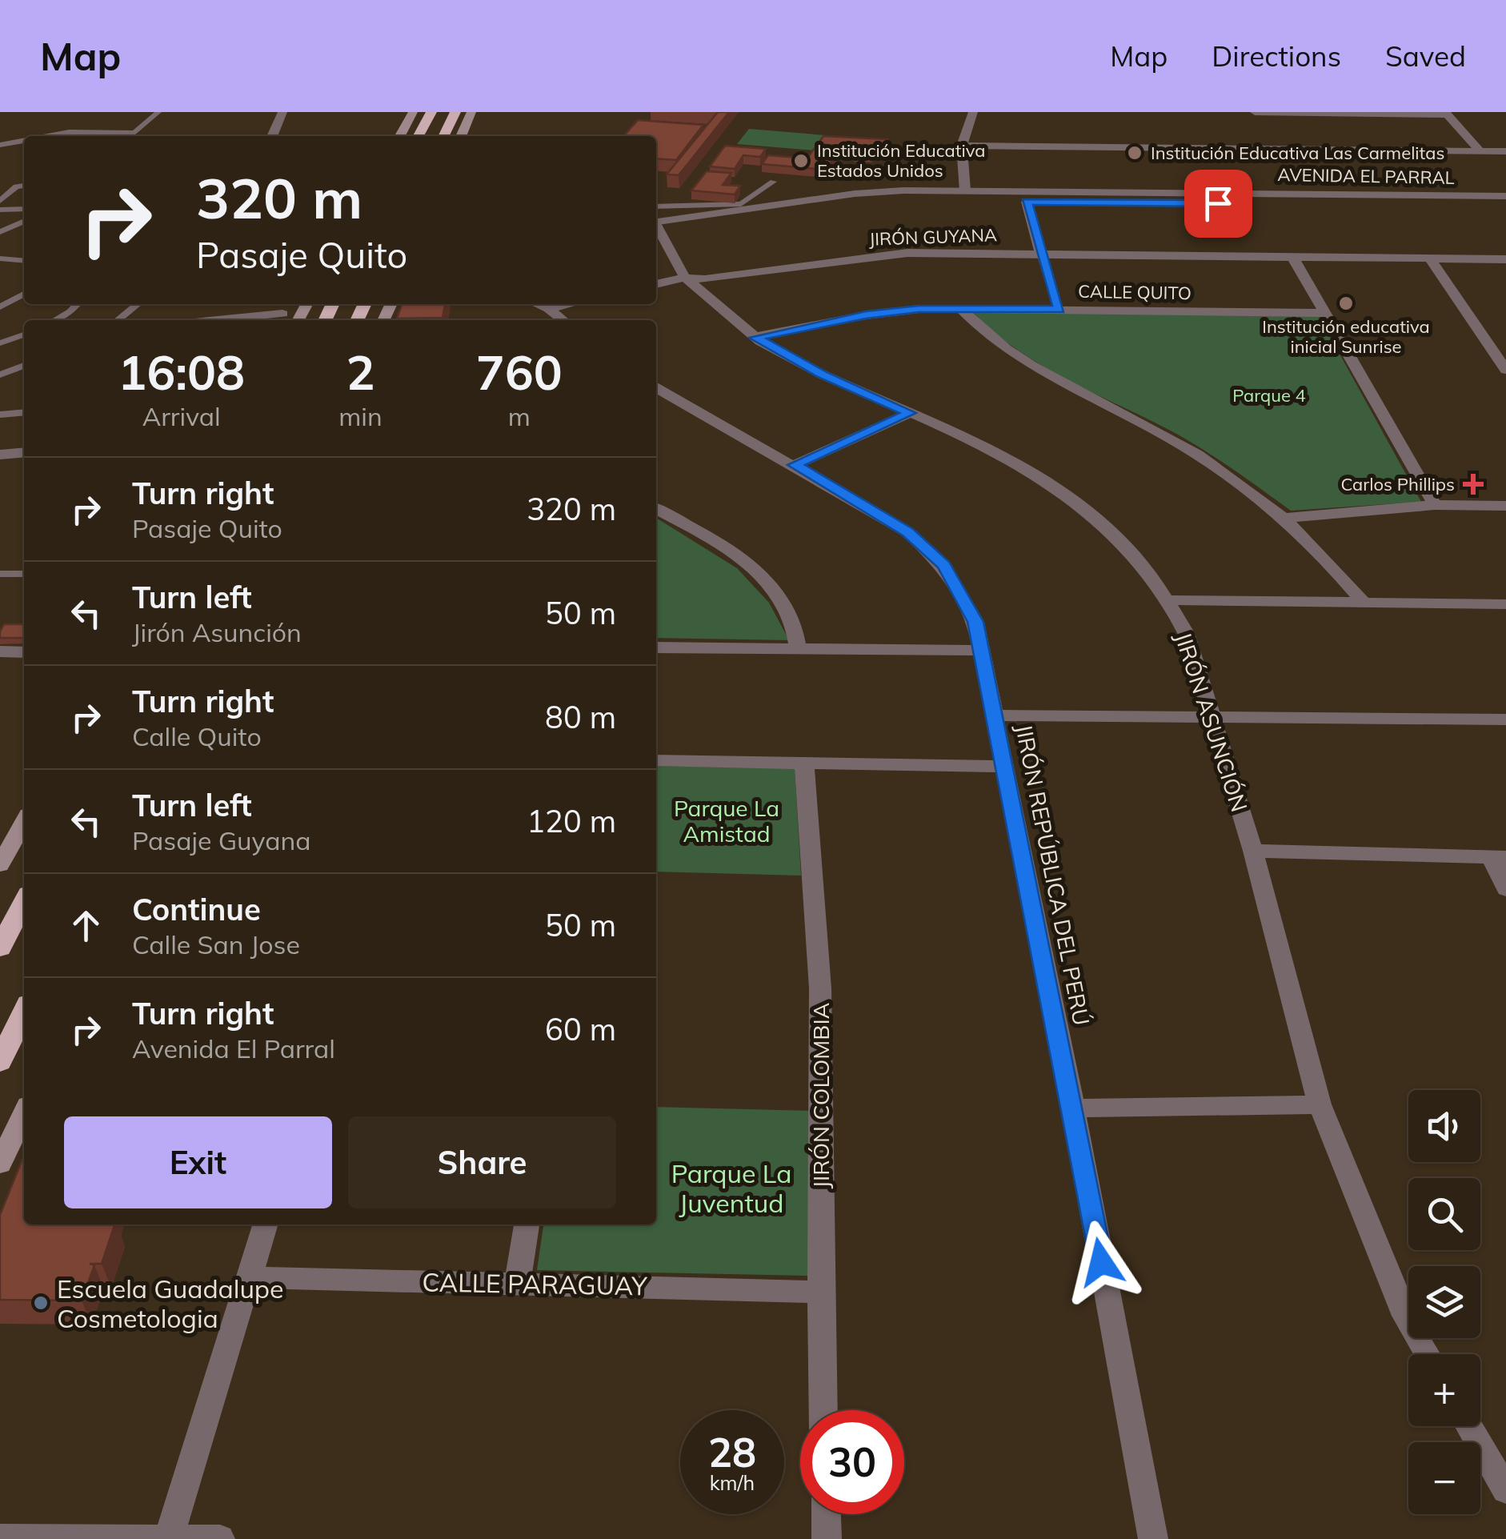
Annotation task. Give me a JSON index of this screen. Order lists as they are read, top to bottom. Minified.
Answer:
{"streets":{"street":["AVENIDA EL PARRAL","JIRÓN GUYANA","CALLE QUITO","JIRÓN ASUNCIÓN","JIRÓN REPÚBLICA DEL PERÚ","JIRÓN COLOMBIA","CALLE PARAGUAY"]},"crossings":[["JIRÓN GUYANA","JIRÓN ASUNCIÓN"],["CALLE QUITO","JIRÓN ASUNCIÓN"],["JIRÓN COLOMBIA","CALLE PARAGUAY"]],"parks":["Parque 4","Parque La Amistad","Parque La Juventud"],"places":{"other":["Institución Educativa Las Carmelitas","Institución Educativa Estados Unidos","Institución educativa inicial Sunrise","Escuela Guadalupe Cosmetologia"],"health":["Carlos Phillips"]},"page":{"header":"Map","nav":["Map","Directions","Saved"],"turn":["320 m","Pasaje Quito"],"eta":["16:08","Arrival","2","min","760","m"],"list":[{"name":"Turn right","note":"Pasaje Quito","value":"320 m"},{"name":"Turn left","note":"Jirón Asunción","value":"50 m"},{"name":"Turn right","note":"Calle Quito","value":"80 m"},{"name":"Turn left","note":"Pasaje Guyana","value":"120 m"},{"name":"Continue","note":"Calle San Jose","value":"50 m"},{"name":"Turn right","note":"Avenida El Parral","value":"60 m"}],"map_buttons":["+","−"],"buttons":["Exit","Share"],"speed":"28 km/h","limit":"30"}}
